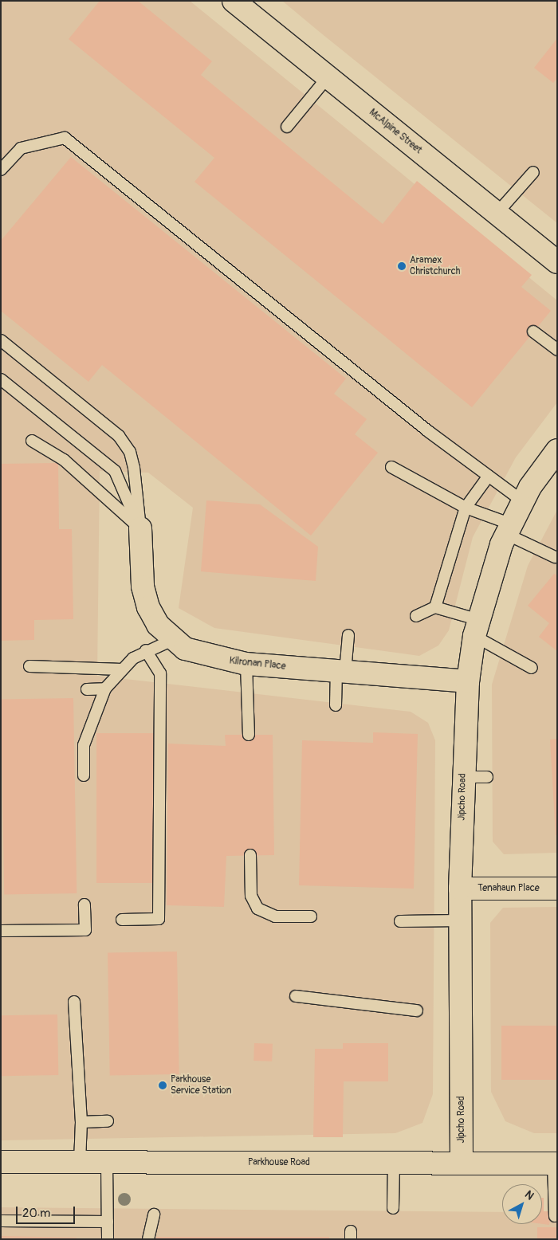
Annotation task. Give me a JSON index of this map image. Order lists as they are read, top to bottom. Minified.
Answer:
{"streets":{"street":["McAlpine Street","Kilronan Place","Jipcho Road","Tenahaun Place","Parkhouse Road"]},"crossings":[["Kilronan Place","Jipcho Road"],["Jipcho Road","Tenahaun Place"],["Jipcho Road","Parkhouse Road"]],"places":["Aramex Christchurch","Parkhouse Service Station"],"scale_bar":"20 m","north":"top right"}
